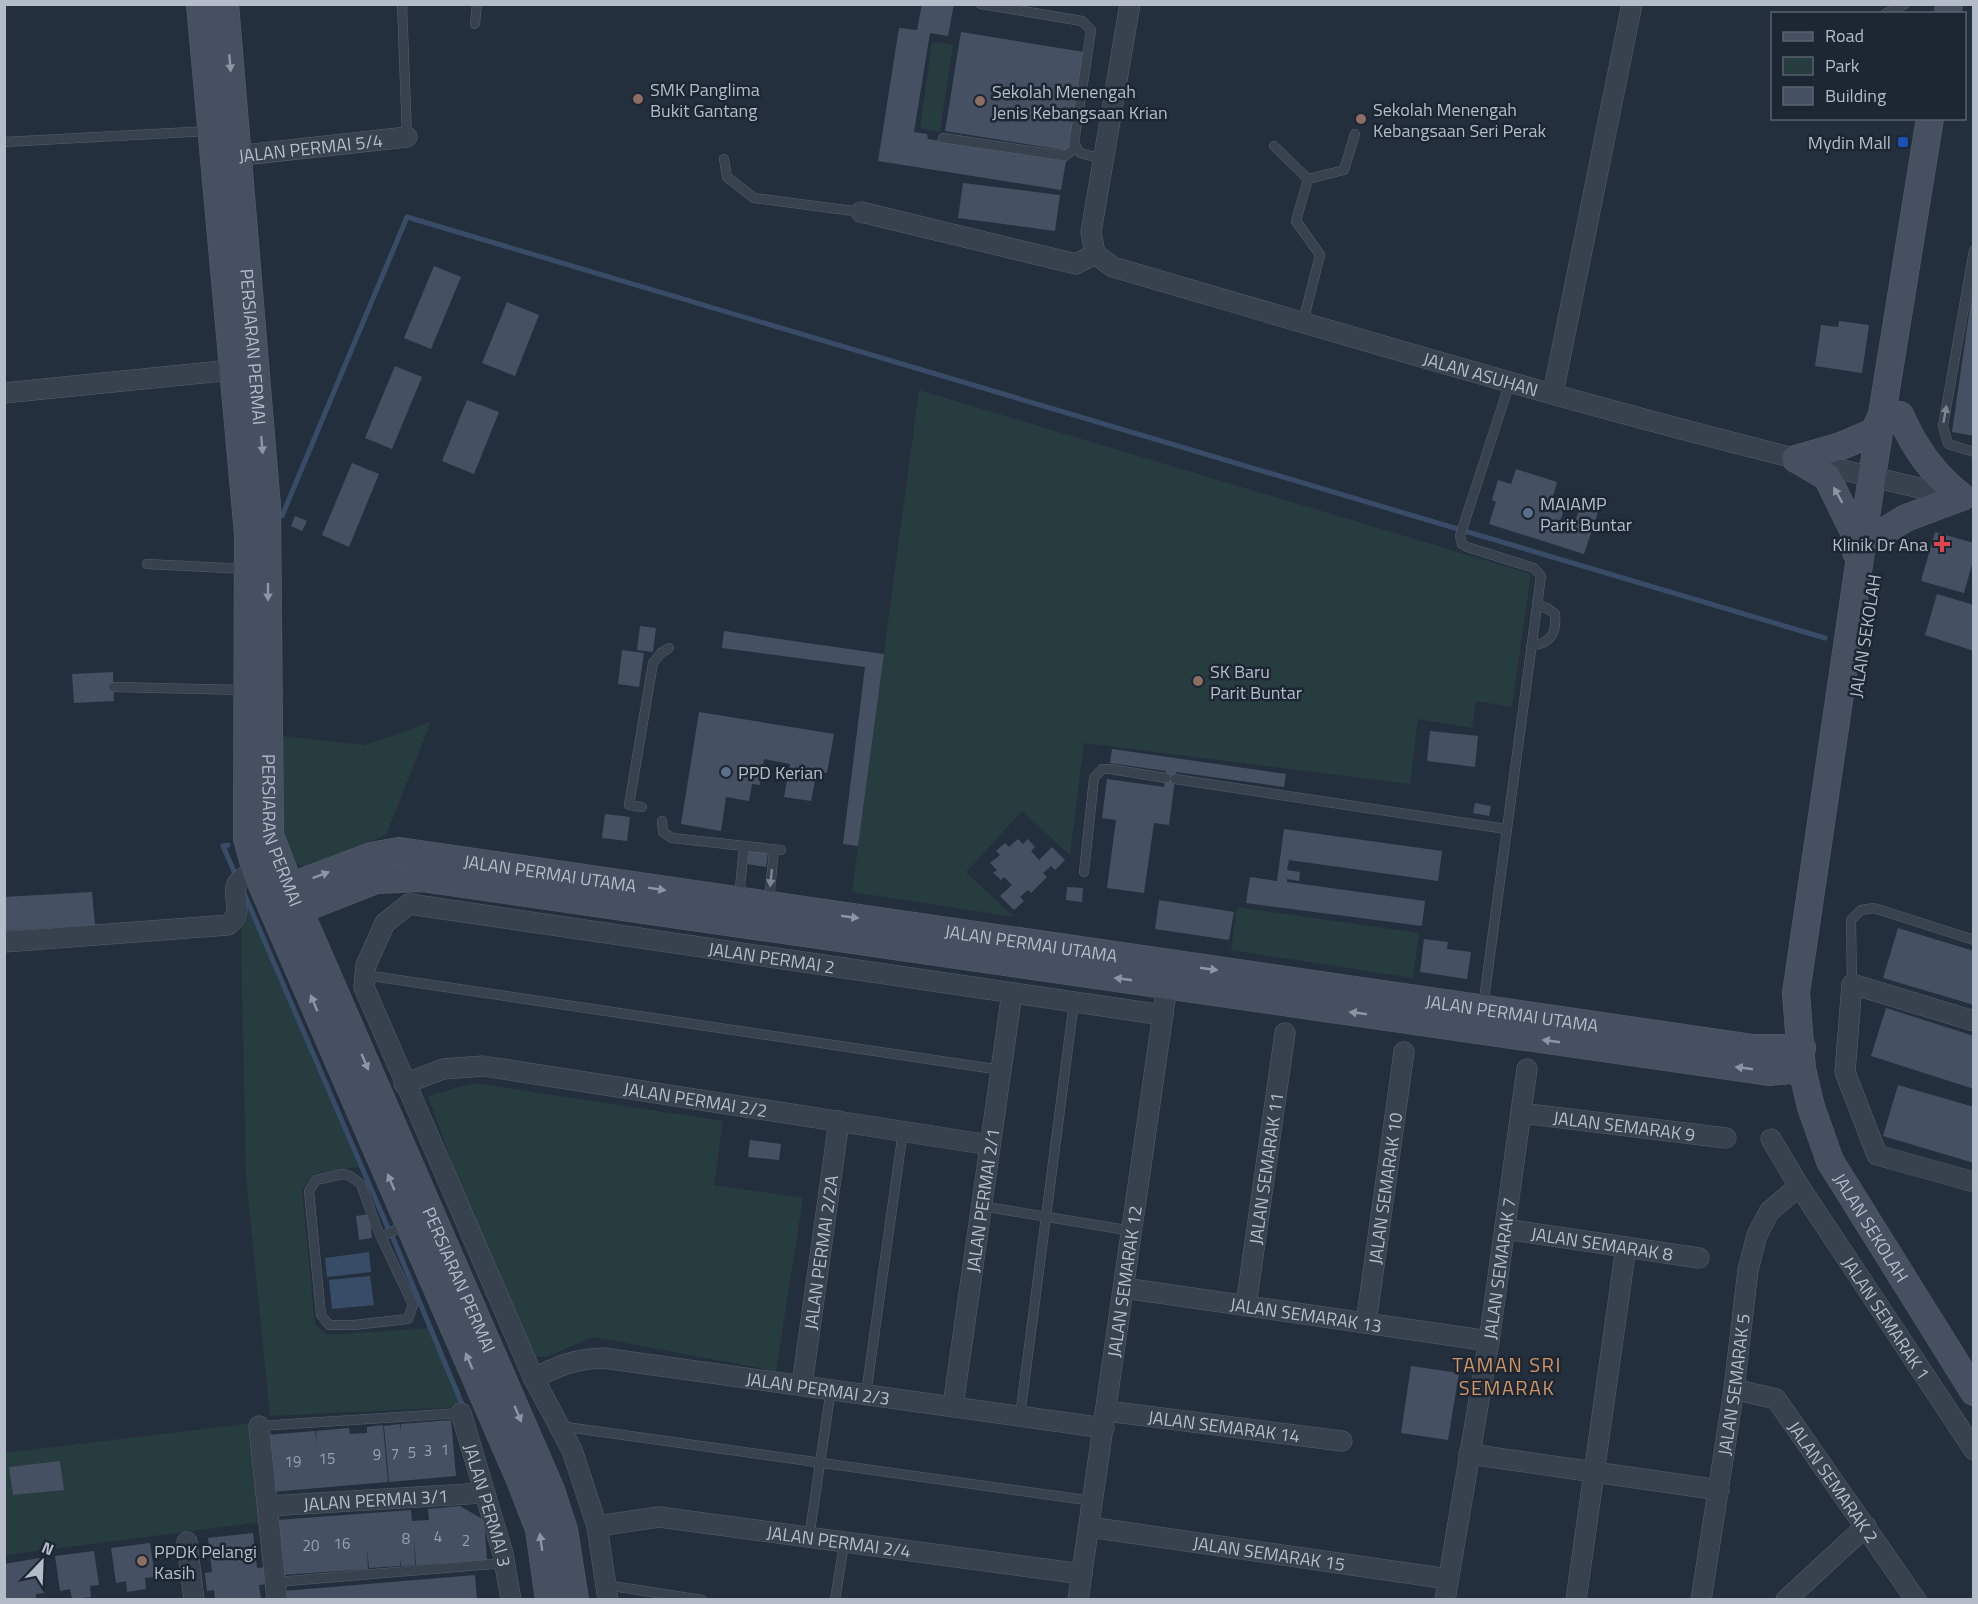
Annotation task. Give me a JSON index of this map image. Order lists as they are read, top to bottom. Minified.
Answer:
{"streets":{"street":["JALAN PERMAI 5/4","PERSIARAN PERMAI","JALAN ASUHAN","JALAN SEKOLAH","JALAN PERMAI UTAMA","JALAN PERMAI 2","JALAN PERMAI 2/2","JALAN SEMARAK 9","JALAN SEMARAK 11","JALAN SEMARAK 10","JALAN PERMAI 2/1","JALAN SEMARAK 8","JALAN PERMAI 2/2A","JALAN SEMARAK 7","JALAN SEMARAK 12","JALAN SEMARAK 13","JALAN SEMARAK 1","JALAN SEMARAK 5","JALAN PERMAI 2/3","JALAN SEMARAK 14","JALAN SEMARAK 2","JALAN PERMAI 3/1","JALAN PERMAI 3","JALAN PERMAI 2/4","JALAN SEMARAK 15"]},"crossings":[["JALAN PERMAI 5/4","PERSIARAN PERMAI"],["PERSIARAN PERMAI","JALAN PERMAI UTAMA"],["JALAN ASUHAN","JALAN SEKOLAH"],["JALAN SEKOLAH","JALAN PERMAI UTAMA"],["JALAN PERMAI UTAMA","JALAN SEMARAK 12"],["JALAN PERMAI 2","JALAN PERMAI 2/1"],["JALAN PERMAI 2","JALAN SEMARAK 12"],["JALAN PERMAI 2/2","JALAN PERMAI 2/1"],["JALAN PERMAI 2/2","JALAN PERMAI 2/2A"],["JALAN SEMARAK 9","JALAN SEMARAK 7"],["JALAN SEMARAK 11","JALAN SEMARAK 13"],["JALAN SEMARAK 10","JALAN SEMARAK 13"],["JALAN PERMAI 2/1","JALAN PERMAI 2/3"],["JALAN SEMARAK 8","JALAN SEMARAK 7"],["JALAN PERMAI 2/2A","JALAN PERMAI 2/3"],["JALAN SEMARAK 7","JALAN SEMARAK 13"],["JALAN SEMARAK 7","JALAN SEMARAK 15"],["JALAN SEMARAK 12","JALAN SEMARAK 13"],["JALAN SEMARAK 12","JALAN PERMAI 2/3"],["JALAN SEMARAK 12","JALAN SEMARAK 14"],["JALAN SEMARAK 12","JALAN PERMAI 2/4"],["JALAN SEMARAK 12","JALAN SEMARAK 15"],["JALAN SEMARAK 1","JALAN SEMARAK 5"],["JALAN SEMARAK 5","JALAN SEMARAK 2"],["JALAN PERMAI 2/3","JALAN SEMARAK 14"],["JALAN PERMAI 3/1","JALAN PERMAI 3"]],"districts":["TAMAN SRI SEMARAK"],"places":{"other":["SMK Panglima Bukit Gantang","Sekolah Menengah Jenis Kebangsaan Krian","Sekolah Menengah Kebangsaan Seri Perak","MAIAMP Parit Buntar","SK Baru Parit Buntar","PPD Kerian","PPDK Pelangi Kasih"],"transit":["Mydin Mall"],"health":["Klinik Dr Ana"]},"house_numbers":["1","3","5","7","9","15","19","4","8","2","16","20"],"legend":["Road","Park","Building"],"north":"top right"}
